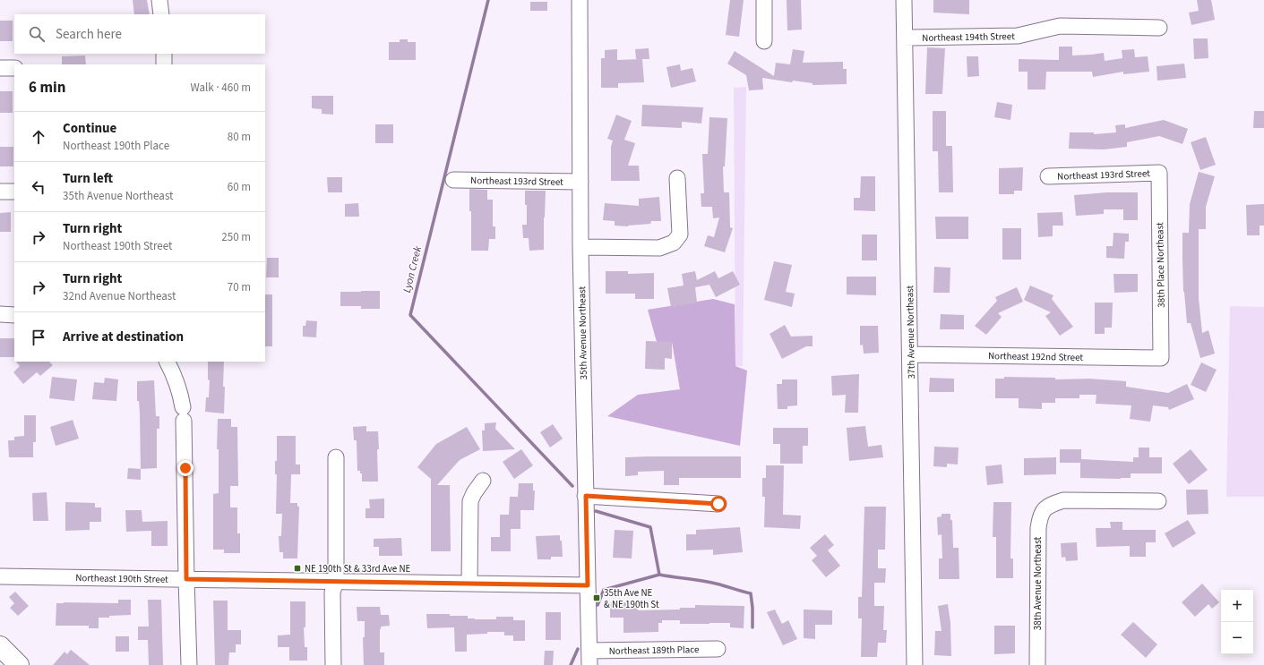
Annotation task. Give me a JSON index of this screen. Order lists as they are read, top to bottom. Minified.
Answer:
{"streets":{"street":["Northeast 194th Street","Northeast 193rd Street","38th Place Northeast","37th Avenue Northeast","35th Avenue Northeast","Northeast 192nd Street","Northeast 190th Street","38th Avenue Northeast","Northeast 189th Place"]},"crossings":[["Northeast 194th Street","37th Avenue Northeast"],["Northeast 193rd Street","38th Place Northeast"],["Northeast 193rd Street","35th Avenue Northeast"],["38th Place Northeast","Northeast 192nd Street"],["37th Avenue Northeast","Northeast 192nd Street"],["35th Avenue Northeast","Northeast 190th Street"],["35th Avenue Northeast","Northeast 189th Place"]],"water":["Lyon Creek"],"places":{"transit":["NE 190th St & 33rd Ave NE","35th Ave NE & NE 190th St"]},"page":{"search":"Search here","heading":["6 min","Walk · 460 m"],"list":[["Continue","Northeast 190th Place","80 m"],["Turn left","35th Avenue Northeast","60 m"],["Turn right","Northeast 190th Street","250 m"],["Turn right","32nd Avenue Northeast","70 m"],"Arrive at destination"],"map_buttons":["+","−"]}}
